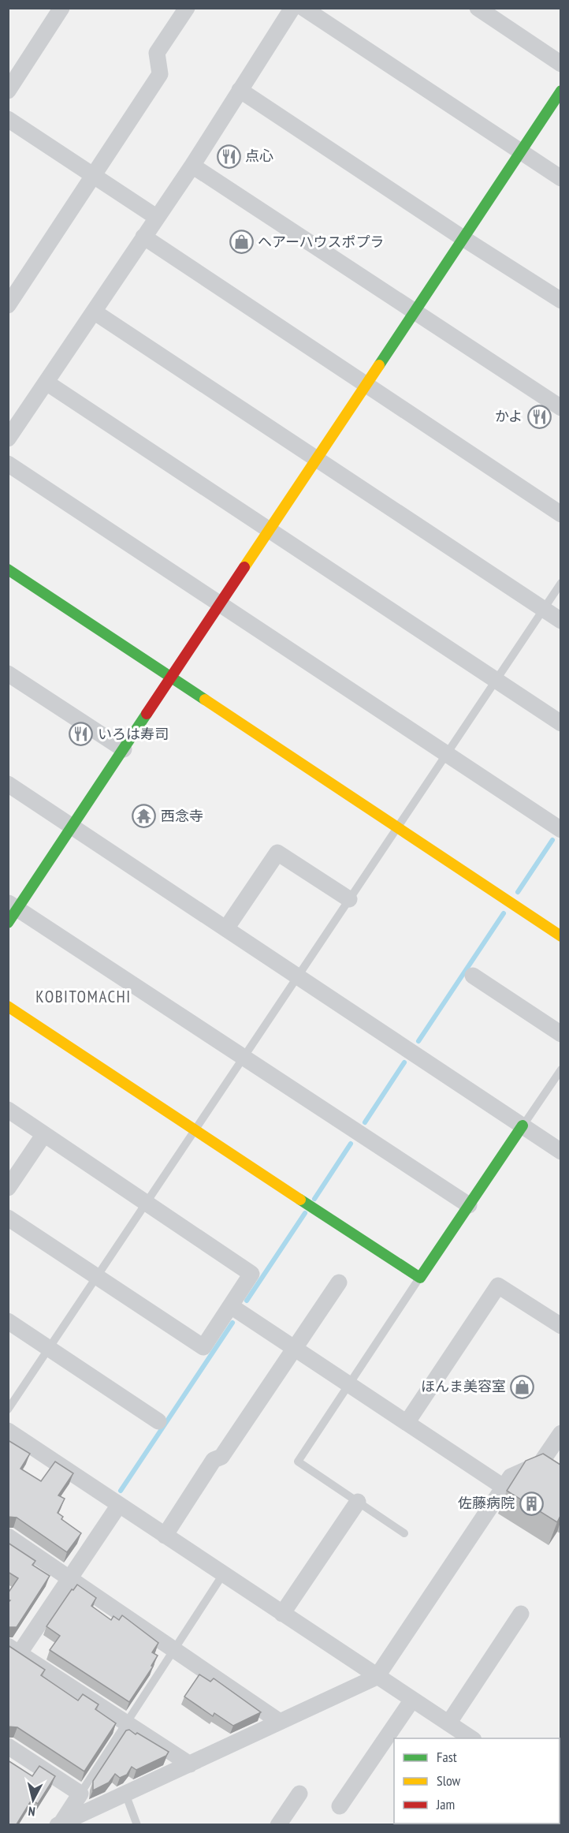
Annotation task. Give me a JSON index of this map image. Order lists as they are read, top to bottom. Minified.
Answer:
{"districts":["KOBITOMACHI"],"places":{"restaurant":["点心","かよ","いろは寿司"],"shop":["ヘアーハウスポプラ","ほんま美容室"],"temple":["西念寺"],"building":["佐藤病院"]},"legend":["Fast","Slow","Jam"],"north":"bottom"}
